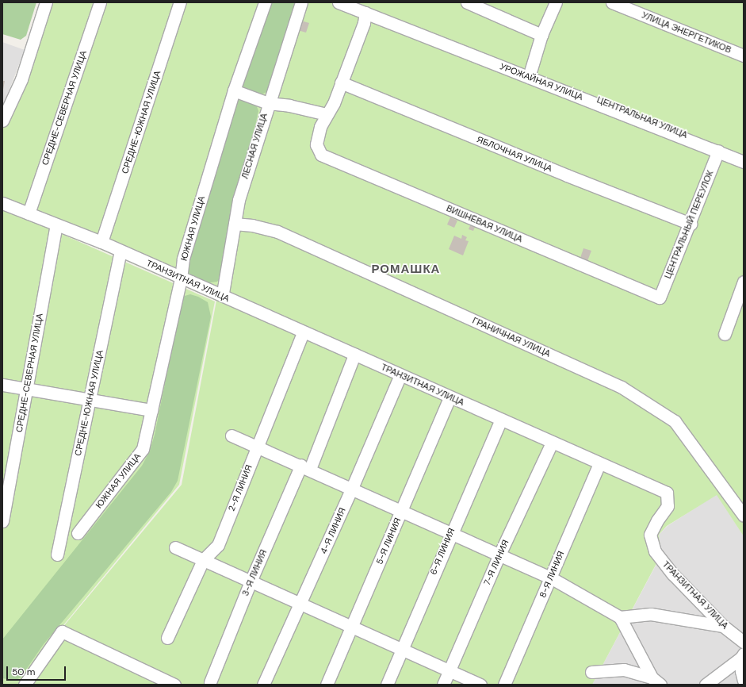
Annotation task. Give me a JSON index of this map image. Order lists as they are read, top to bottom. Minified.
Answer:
{"streets":{"street":["УЛИЦА ЭНЕРГЕТИКОВ","УРОЖАЙНАЯ УЛИЦА","СРЕДНЕ-СЕВЕРНАЯ УЛИЦА","ЦЕНТРАЛЬНАЯ УЛИЦА","СРЕДНЕ-ЮЖНАЯ УЛИЦА","ЛЕСНАЯ УЛИЦА","ЯБЛОЧНАЯ УЛИЦА","ВИШНЁВАЯ УЛИЦА","ЦЕНТРАЛЬНЫЙ ПЕРЕУЛОК","ЮЖНАЯ УЛИЦА","ТРАНЗИТНАЯ УЛИЦА","ГРАНИЧНАЯ УЛИЦА","2-Я ЛИНИЯ","4-Я ЛИНИЯ","5-Я ЛИНИЯ","6-Я ЛИНИЯ","7-Я ЛИНИЯ","3-Я ЛИНИЯ","8-Я ЛИНИЯ"]},"crossings":[["УРОЖАЙНАЯ УЛИЦА","ЦЕНТРАЛЬНАЯ УЛИЦА"],["УРОЖАЙНАЯ УЛИЦА","ЦЕНТРАЛЬНЫЙ ПЕРЕУЛОК"],["СРЕДНЕ-СЕВЕРНАЯ УЛИЦА","ТРАНЗИТНАЯ УЛИЦА"],["СРЕДНЕ-ЮЖНАЯ УЛИЦА","ТРАНЗИТНАЯ УЛИЦА"],["ЛЕСНАЯ УЛИЦА","ГРАНИЧНАЯ УЛИЦА"],["ЯБЛОЧНАЯ УЛИЦА","ЦЕНТРАЛЬНЫЙ ПЕРЕУЛОК"],["ВИШНЁВАЯ УЛИЦА","ЦЕНТРАЛЬНЫЙ ПЕРЕУЛОК"],["ЮЖНАЯ УЛИЦА","ТРАНЗИТНАЯ УЛИЦА"],["ТРАНЗИТНАЯ УЛИЦА","2-Я ЛИНИЯ"],["ТРАНЗИТНАЯ УЛИЦА","4-Я ЛИНИЯ"],["ТРАНЗИТНАЯ УЛИЦА","5-Я ЛИНИЯ"],["ТРАНЗИТНАЯ УЛИЦА","6-Я ЛИНИЯ"],["ТРАНЗИТНАЯ УЛИЦА","7-Я ЛИНИЯ"],["ТРАНЗИТНАЯ УЛИЦА","3-Я ЛИНИЯ"],["ТРАНЗИТНАЯ УЛИЦА","8-Я ЛИНИЯ"]],"districts":["РОМАШКА"],"scale_bar":"50 m"}
